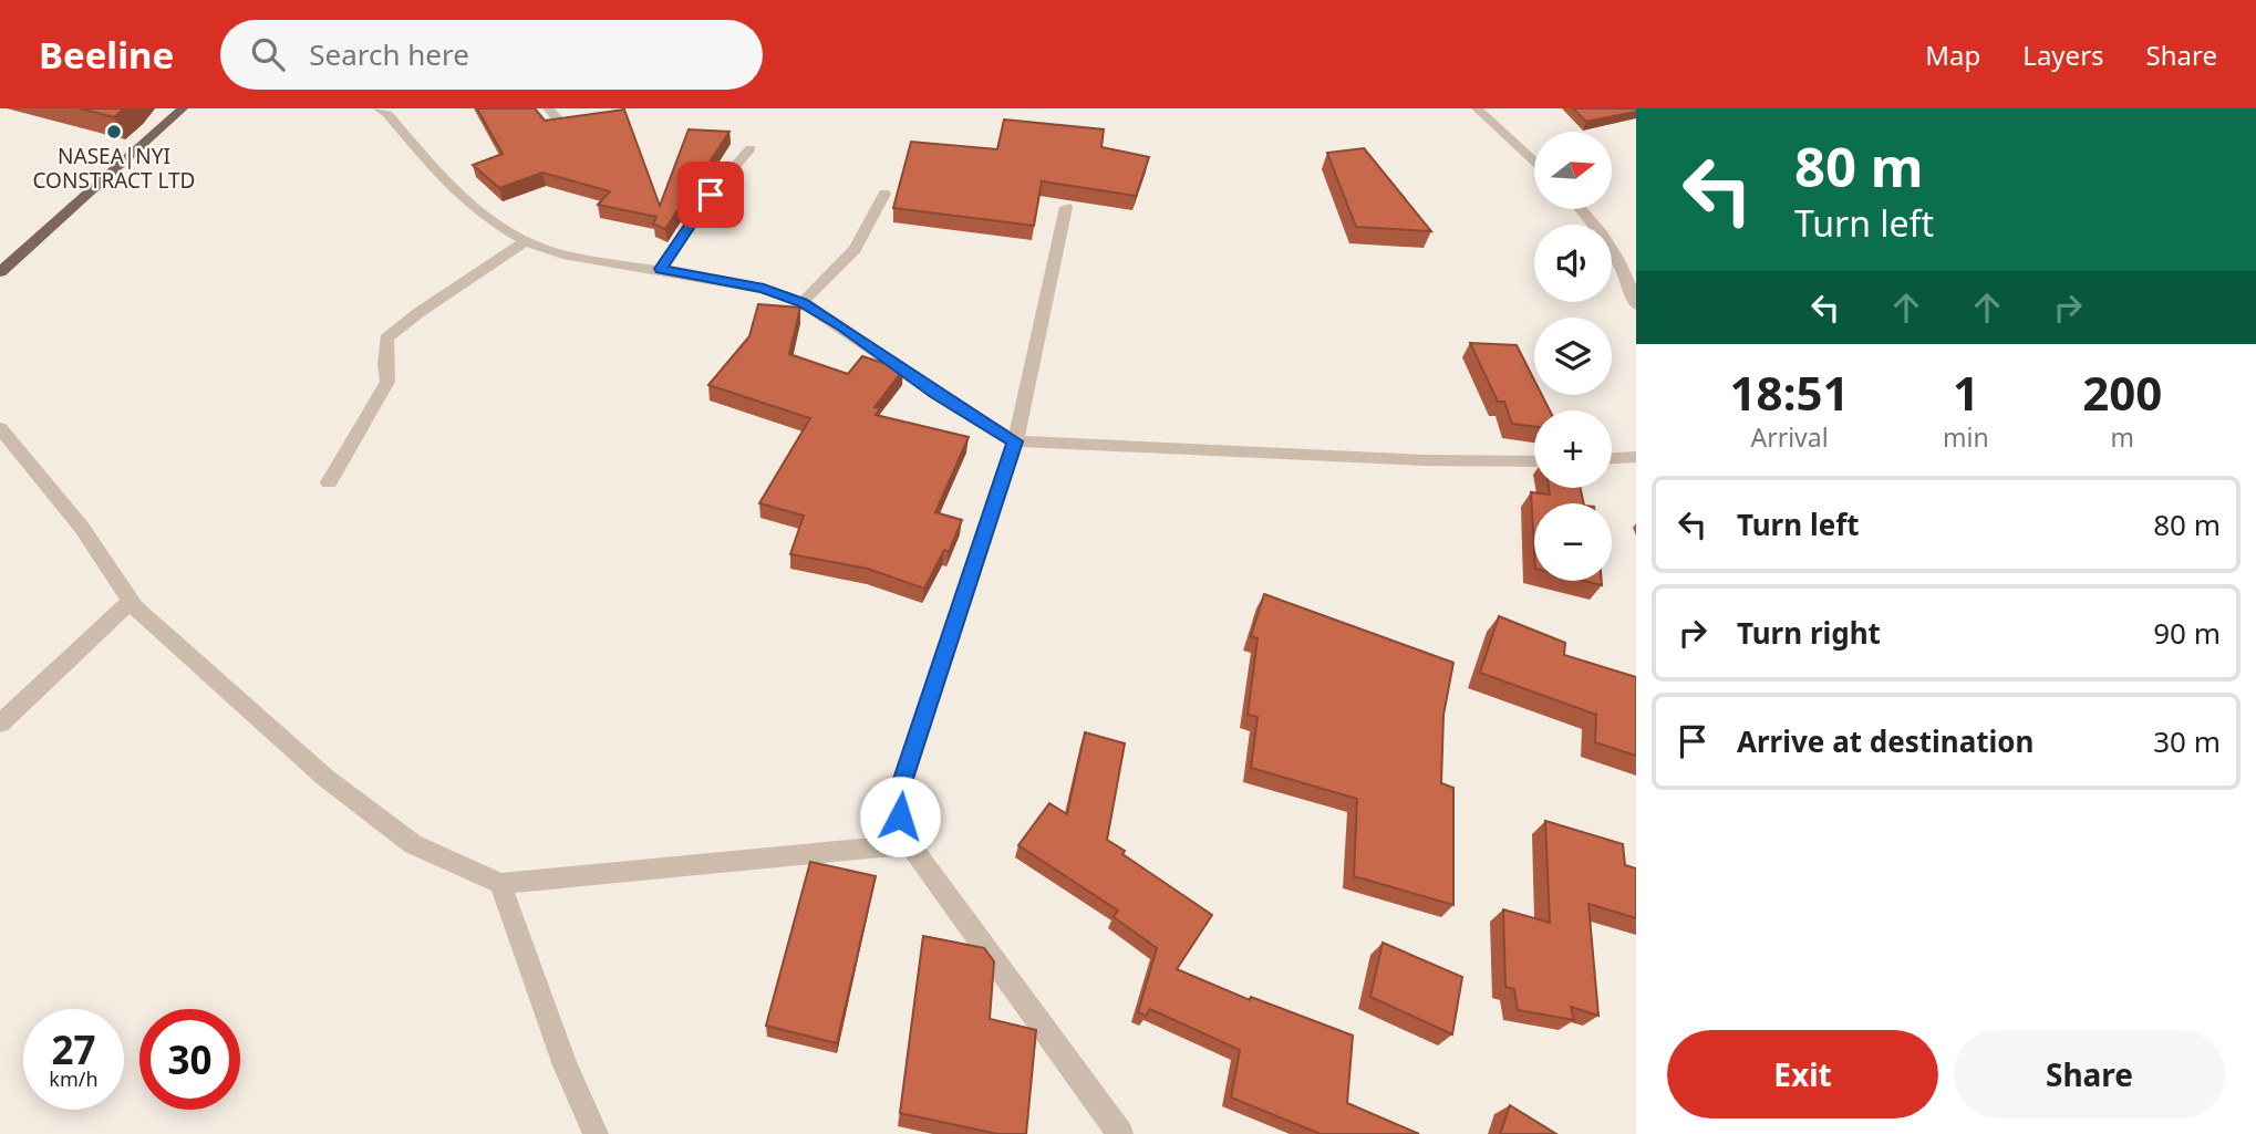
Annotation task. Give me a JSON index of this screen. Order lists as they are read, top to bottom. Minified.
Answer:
{"places":["NASEA|NYI CONSTRACT LTD"],"north":"right","page":{"header":"Beeline","search":"Search here","nav":["Map","Layers","Share"],"turn":["80 m","Turn left"],"map_buttons":["+","−"],"eta":["18:51","Arrival","1","min","200","m"],"list":[{"name":"Turn left","value":"80 m"},{"name":"Turn right","value":"90 m"},{"name":"Arrive at destination","value":"30 m"}],"speed":"27 km/h","limit":"30","buttons":["Exit","Share"]}}
